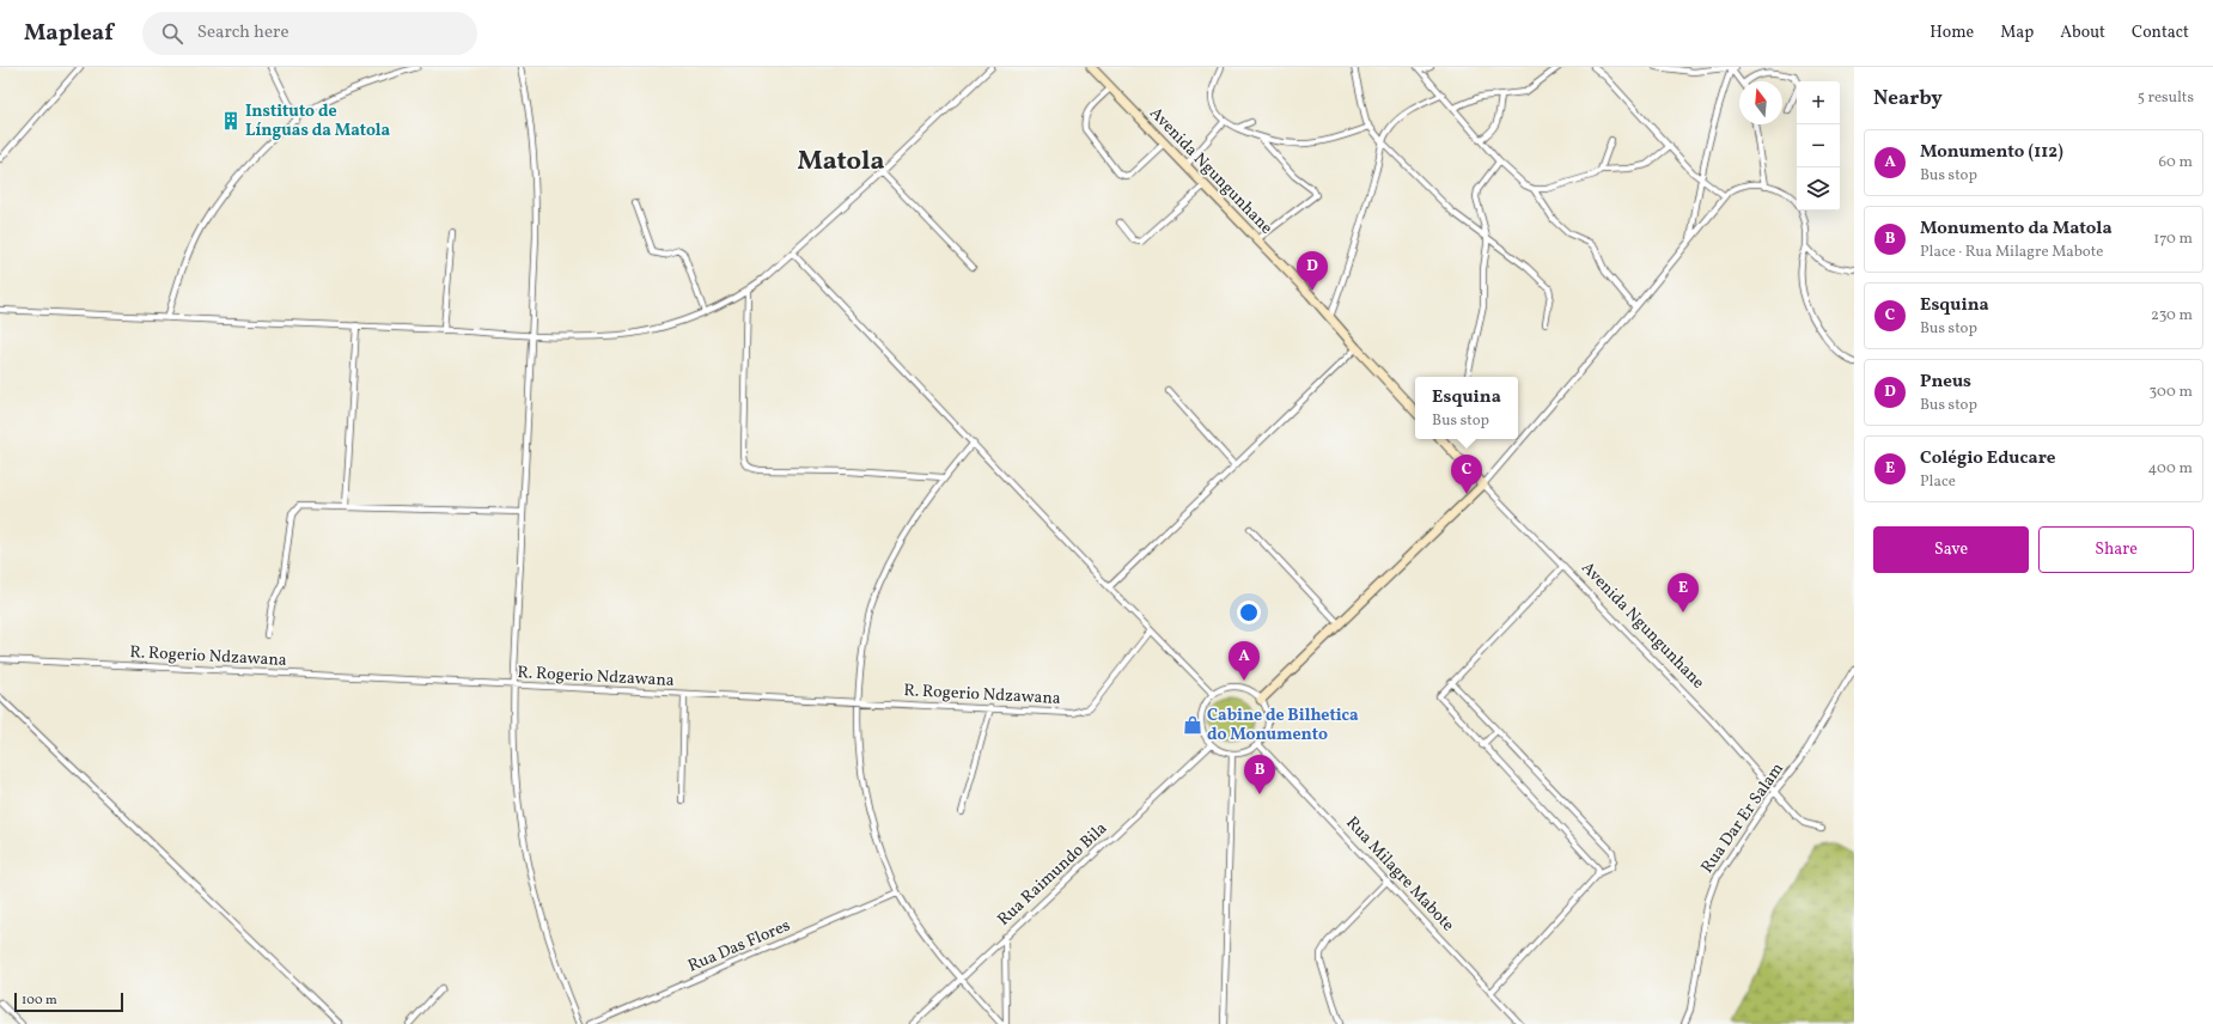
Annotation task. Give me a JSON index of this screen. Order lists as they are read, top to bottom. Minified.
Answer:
{"streets":{"street":["Avenida Ngungunhane","R. Rogerio Ndzawana","Rua Dar Er Salam","Rua Raimundo Bila","Rua Milagre Mabote","Rua Das Flores"]},"crossings":[["Avenida Ngungunhane","Rua Dar Er Salam"],["Rua Raimundo Bila","Rua Milagre Mabote"]],"districts":["Matola"],"places":{"building":["Instituto de Línguas da Matola"],"shop":["Cabine de Bilhetica do Monumento"]},"scale_bar":"100 m","north":"top","page":{"header":"Mapleaf","search":"Search here","nav":["Home","Map","About","Contact"],"heading":["Nearby","5 results"],"map_buttons":["+","−"],"list":[{"mark":"A","name":"Monumento (112)","note":"Bus stop","value":"60 m"},{"mark":"B","name":"Monumento da Matola","note":"Place · Rua Milagre Mabote","value":"170 m"},{"mark":"C","name":"Esquina","note":"Bus stop","value":"230 m"},{"mark":"D","name":"Pneus","note":"Bus stop","value":"300 m"},{"mark":"E","name":"Colégio Educare","note":"Place","value":"400 m"}],"pins":["D","C","E","A","B"],"popup":["Esquina","Bus stop"],"buttons":["Save","Share"],"scale":"100 m"}}
